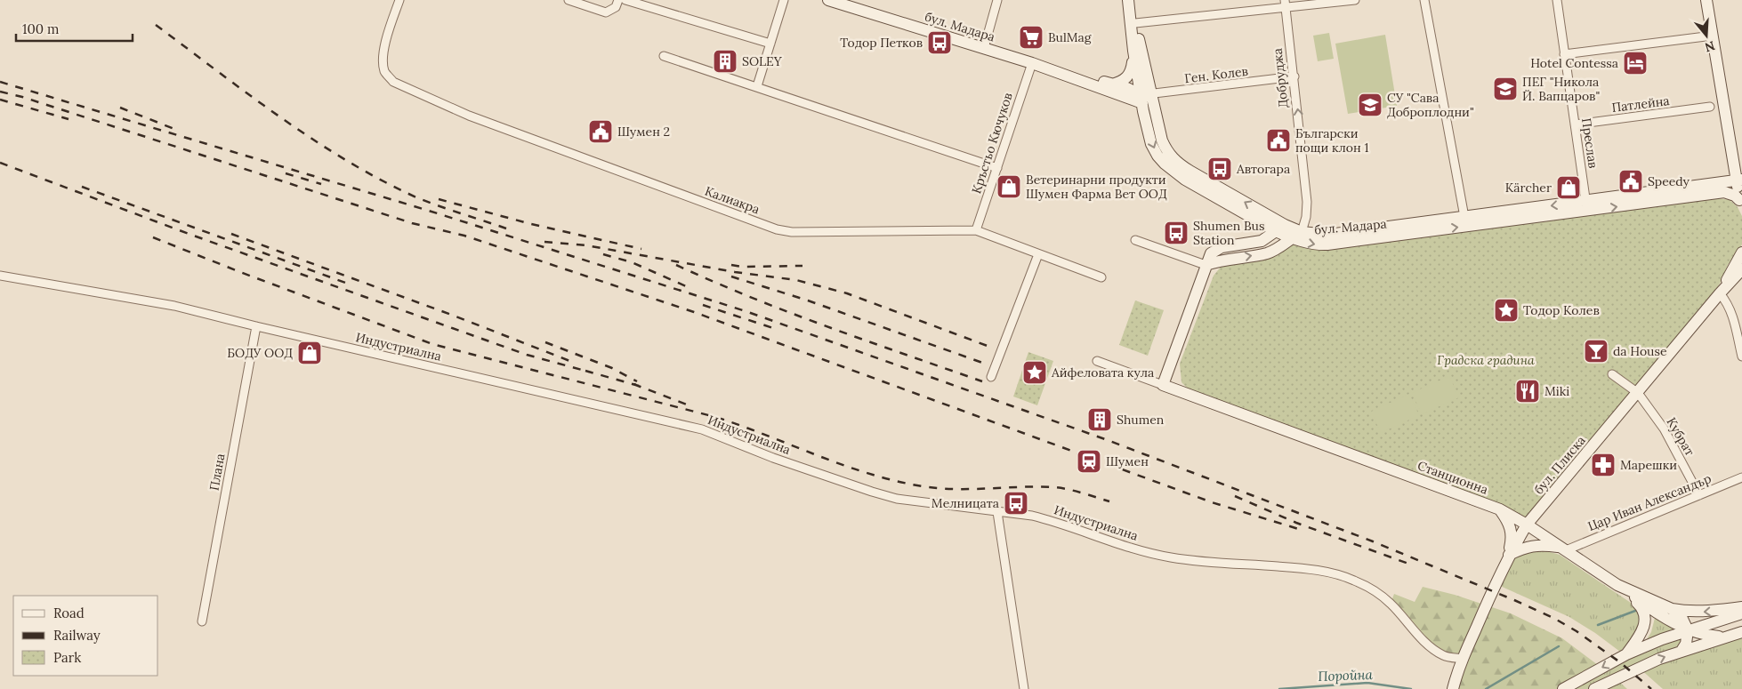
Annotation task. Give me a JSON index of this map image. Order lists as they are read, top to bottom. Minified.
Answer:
{"streets":{"main road":["бул. Мадара","бул. Плиска","Станционна"],"street":["Ген. Колев","Добруджа","Патлейна","Кръстьо Кючуков","Преслав","Калиакра","Индустриална","Кубрат","Плана","Цар Иван Александър"]},"crossings":[["бул. Мадара","Ген. Колев"],["бул. Мадара","Добруджа"],["бул. Мадара","Кръстьо Кючуков"],["бул. Мадара","Преслав"],["Ген. Колев","Добруджа"],["Патлейна","Преслав"],["Кръстьо Кючуков","Калиакра"],["Индустриална","бул. Плиска"],["Индустриална","Плана"],["Кубрат","бул. Плиска"],["Кубрат","Цар Иван Александър"],["бул. Плиска","Станционна"],["Станционна","Цар Иван Александър"]],"one_way":["Добруджа"],"water":["Поройна"],"parks":["Градска градина"],"places":{"supermarket":["BulMag"],"bus stop":["Тодор Петков","Автогара","Shumen Bus Station","Мелницата"],"building":["SOLEY","Shumen"],"hotel":["Hotel Contessa"],"school or university":["ПЕГ \"Никола Й. Вапцаров\"","СУ \"Сава Доброплодни\""],"public building":["Шумен 2","Български пощи клон 1","Speedy"],"shop":["Ветеринарни продукти Шумен Фарма Вет ООД","Kärcher","БОДУ ООД"],"place":["Тодор Колев","Айфеловата кула"],"bar":["da House"],"restaurant":["Miki"],"station":["Шумен"],"pharmacy":["Марешки"]},"legend":["Road","Railway","Park"],"scale_bar":"100 m","north":"bottom"}
